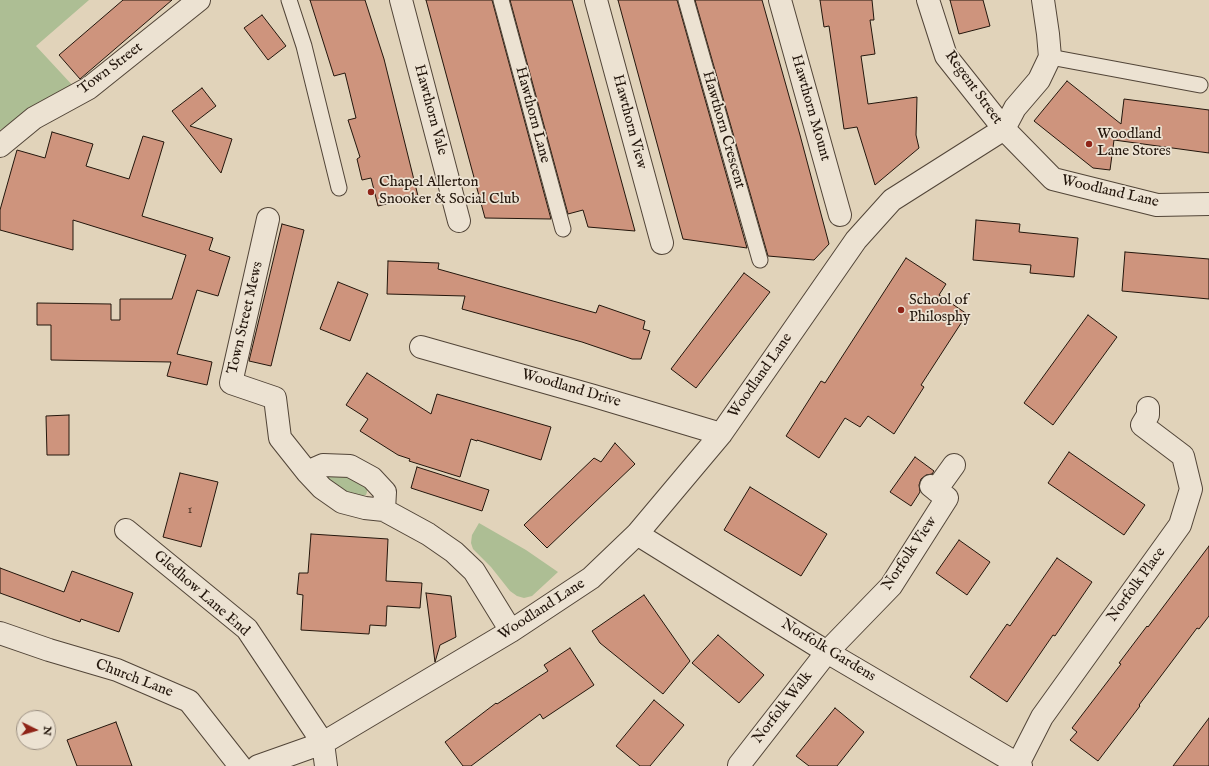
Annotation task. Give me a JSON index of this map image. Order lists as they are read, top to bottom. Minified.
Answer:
{"streets":{"street":["Town Street","Regent Street","Hawthorn Mount","Hawthorn Vale","Hawthorn View","Woodland Lane","Town Street Mews","Woodland Drive","Norfolk View","Norfolk Place","Gledhow Lane End","Norfolk Gardens","Church Lane","Norfolk Walk"],"lane":["Hawthorn Lane","Hawthorn Crescent"]},"crossings":[["Regent Street","Woodland Lane"],["Woodland Lane","Town Street Mews"],["Woodland Lane","Woodland Drive"],["Woodland Lane","Gledhow Lane End"],["Woodland Lane","Norfolk Gardens"],["Norfolk View","Norfolk Gardens"],["Norfolk View","Norfolk Walk"],["Norfolk Place","Norfolk Gardens"],["Norfolk Gardens","Norfolk Walk"]],"places":["Woodland Lane Stores","Chapel Allerton Snooker & Social Club","School of Philosphy"],"house_numbers":["1"],"north":"right"}
